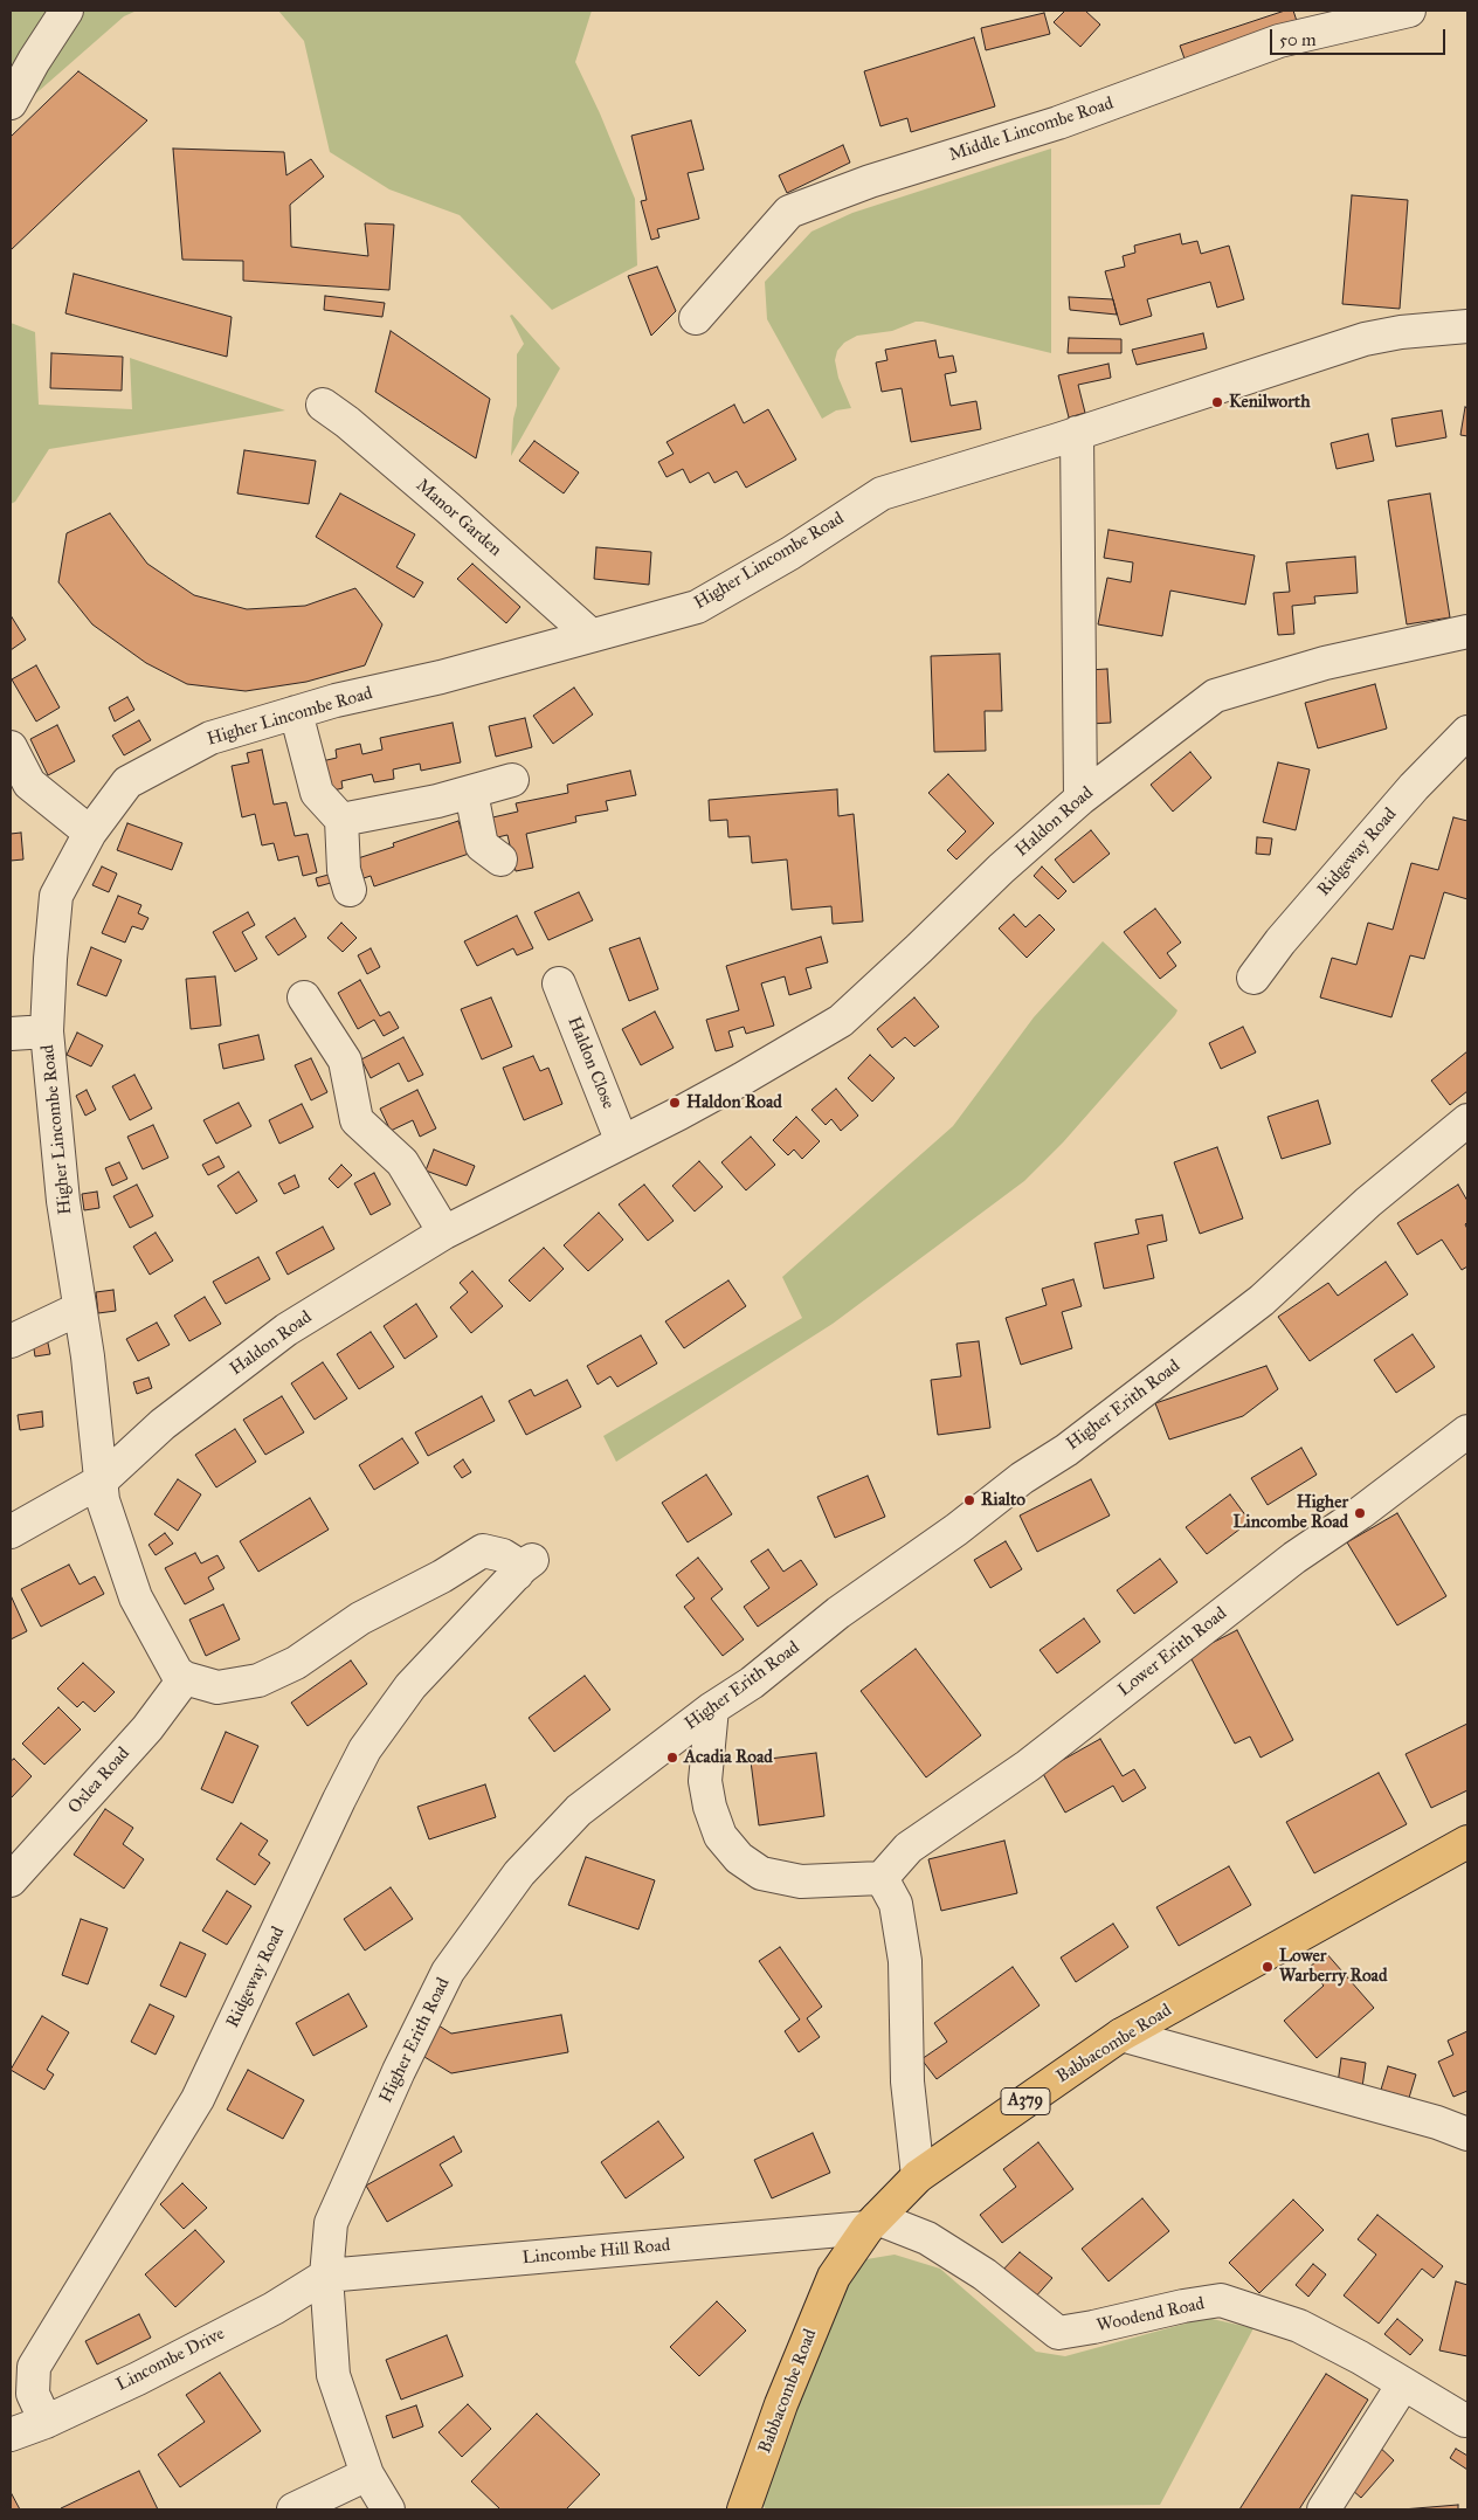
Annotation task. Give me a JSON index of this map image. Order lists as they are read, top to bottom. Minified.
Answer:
{"streets":{"main road":["Babbacombe Road","A379"],"street":["Middle Lincombe Road","Manor Garden","Higher Lincombe Road","Haldon Road","Ridgeway Road","Haldon Close","Higher Erith Road","Lower Erith Road","Oxlea Road","Lincombe Hill Road","Woodend Road","Lincombe Drive"]},"crossings":[["Manor Garden","Higher Lincombe Road"],["Higher Lincombe Road","Haldon Road"],["Higher Lincombe Road","Ridgeway Road"],["Higher Lincombe Road","Oxlea Road"],["Haldon Road","Haldon Close"],["Ridgeway Road","Oxlea Road"],["Ridgeway Road","Lincombe Drive"],["Higher Erith Road","Lincombe Hill Road"],["Higher Erith Road","Lincombe Drive"],["Babbacombe Road","Lincombe Hill Road"],["Babbacombe Road","Woodend Road"],["Lincombe Hill Road","Woodend Road"],["Lincombe Hill Road","Lincombe Drive"]],"places":["Kenilworth","Haldon Road","Rialto","Higher Lincombe Road","Acadia Road","Lower Warberry Road"],"scale_bar":"50 m"}
